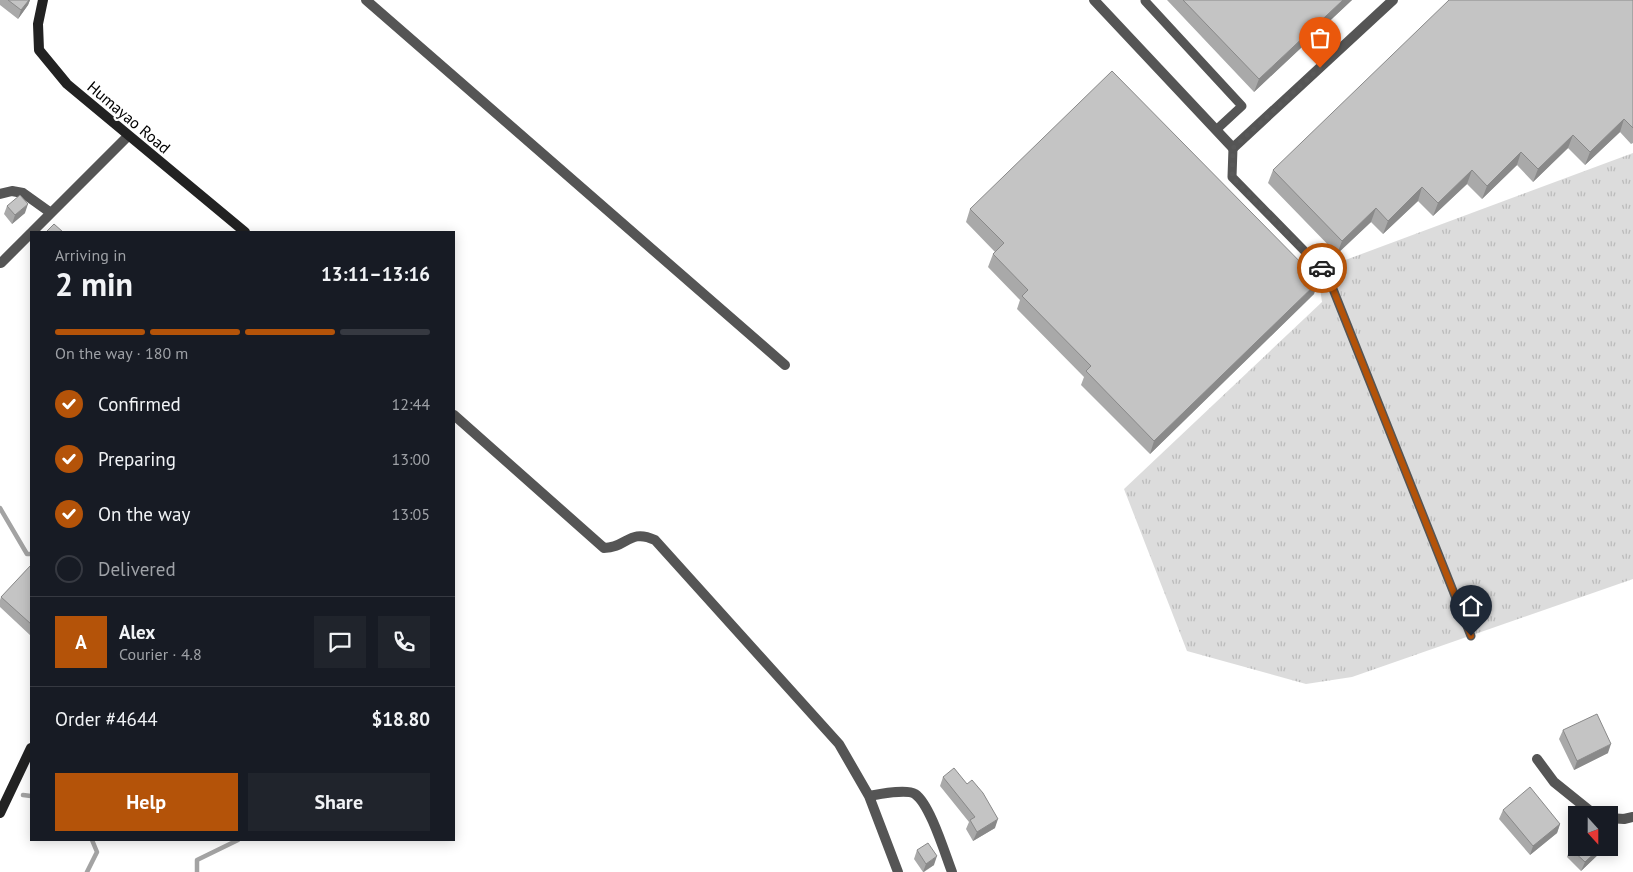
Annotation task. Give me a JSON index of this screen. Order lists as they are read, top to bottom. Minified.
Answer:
{"streets":{"street":["Humayao Road"]},"north":"bottom","page":{"heading":["2 min","Arriving in","13:11–13:16"],"panel":["Alex","Courier · 4.8","Order #4644","$18.80"],"bar":"On the way · 180 m","list":[["Confirmed","12:44"],["Preparing","13:00"],["On the way","13:05"],"Delivered"],"round":"A","buttons":["Help","Share"]}}
